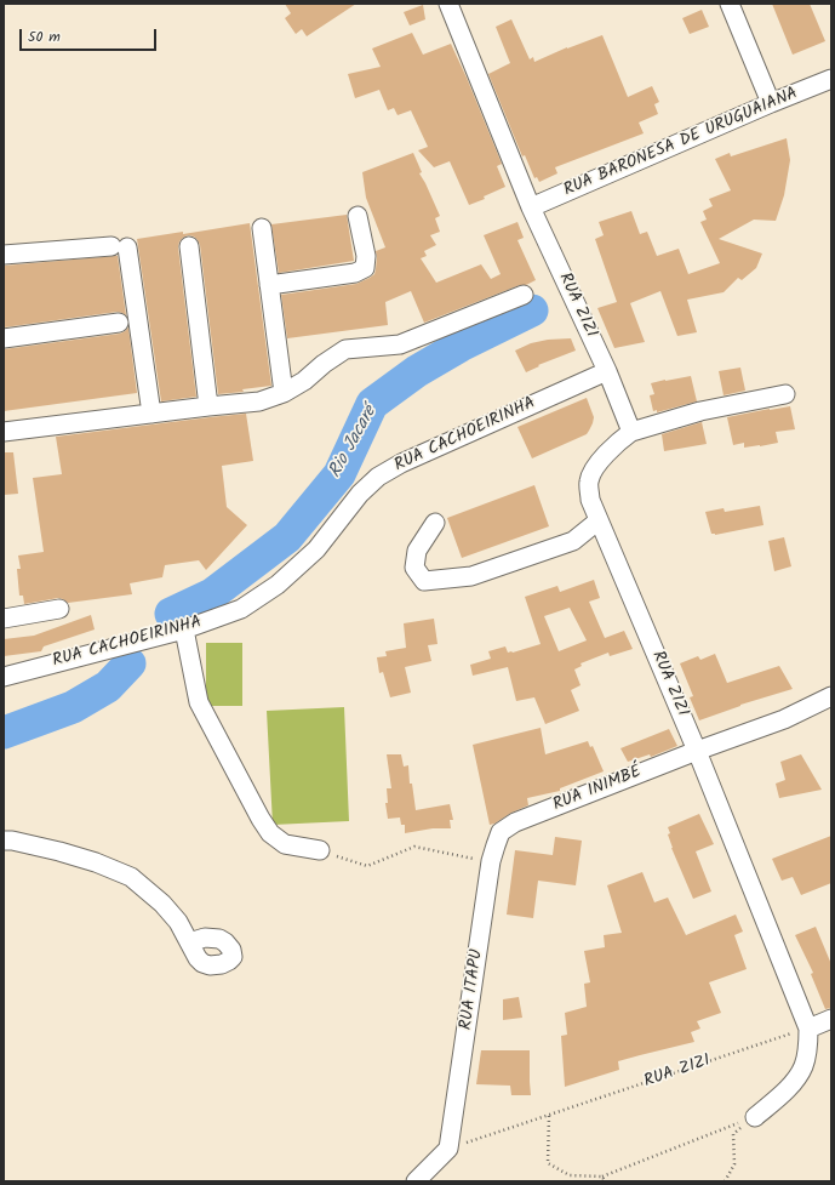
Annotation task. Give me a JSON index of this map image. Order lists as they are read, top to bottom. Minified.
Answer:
{"streets":{"street":["RUA BARONESA DE URUGUAIANA","RUA ZIZI","RUA CACHOEIRINHA","RUA INIMBÉ","RUA ITAPU"]},"crossings":[["RUA BARONESA DE URUGUAIANA","RUA ZIZI"],["RUA ZIZI","RUA CACHOEIRINHA"],["RUA ZIZI","RUA INIMBÉ"],["RUA ZIZI","RUA ITAPU"],["RUA INIMBÉ","RUA ITAPU"]],"water":["Rio Jacaré"],"scale_bar":"50 m"}
